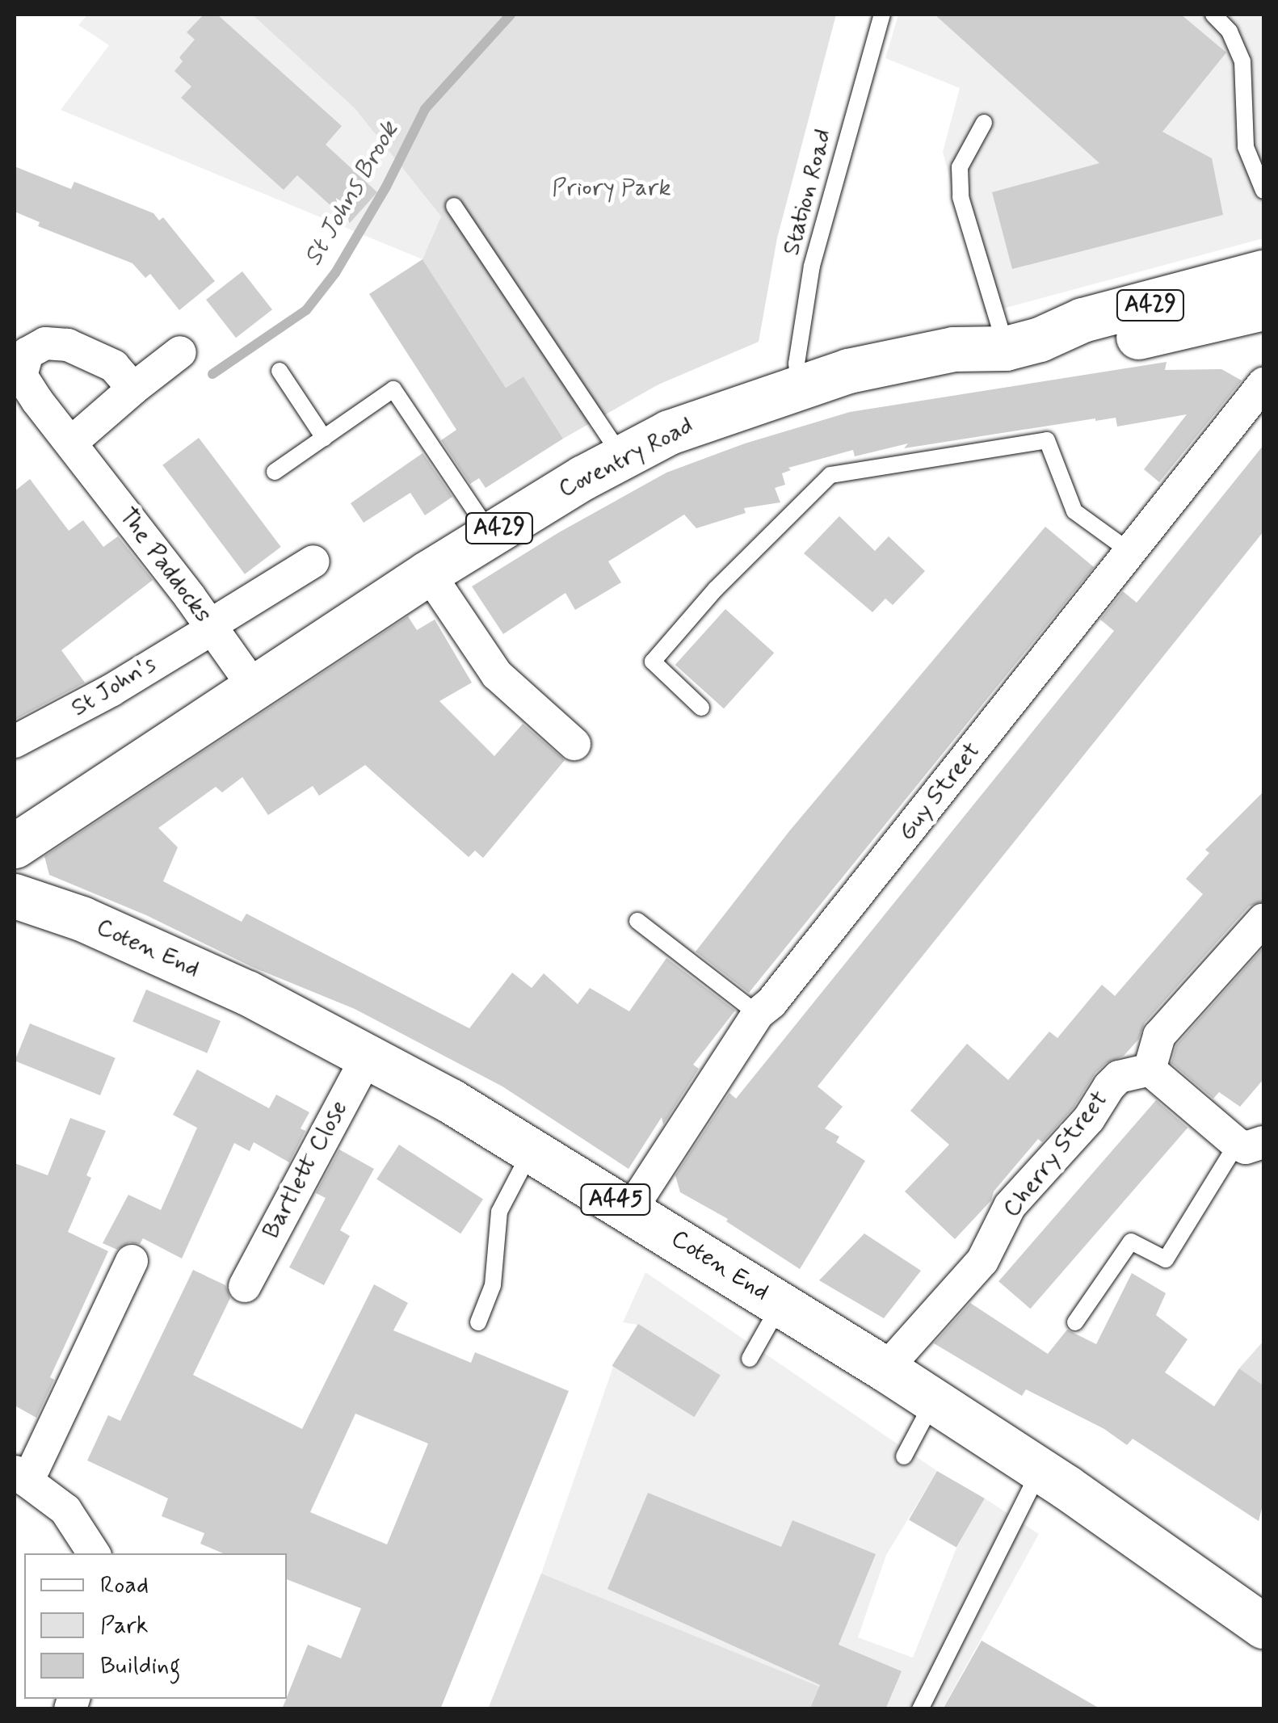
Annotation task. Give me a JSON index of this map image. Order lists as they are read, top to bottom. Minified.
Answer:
{"streets":{"main road":["A429","Coventry Road","Coten End","A445"],"street":["The Paddocks","St John's","Guy Street","Cherry Street","Bartlett Close"],"lane":["Station Road"]},"crossings":[["Station Road","Coventry Road"],["Coventry Road","The Paddocks"],["The Paddocks","St John's"],["Guy Street","Coten End"],["Coten End","Cherry Street"],["Coten End","Bartlett Close"]],"water":["St Johns Brook"],"parks":["Priory Park"],"legend":["Road","Park","Building"]}
